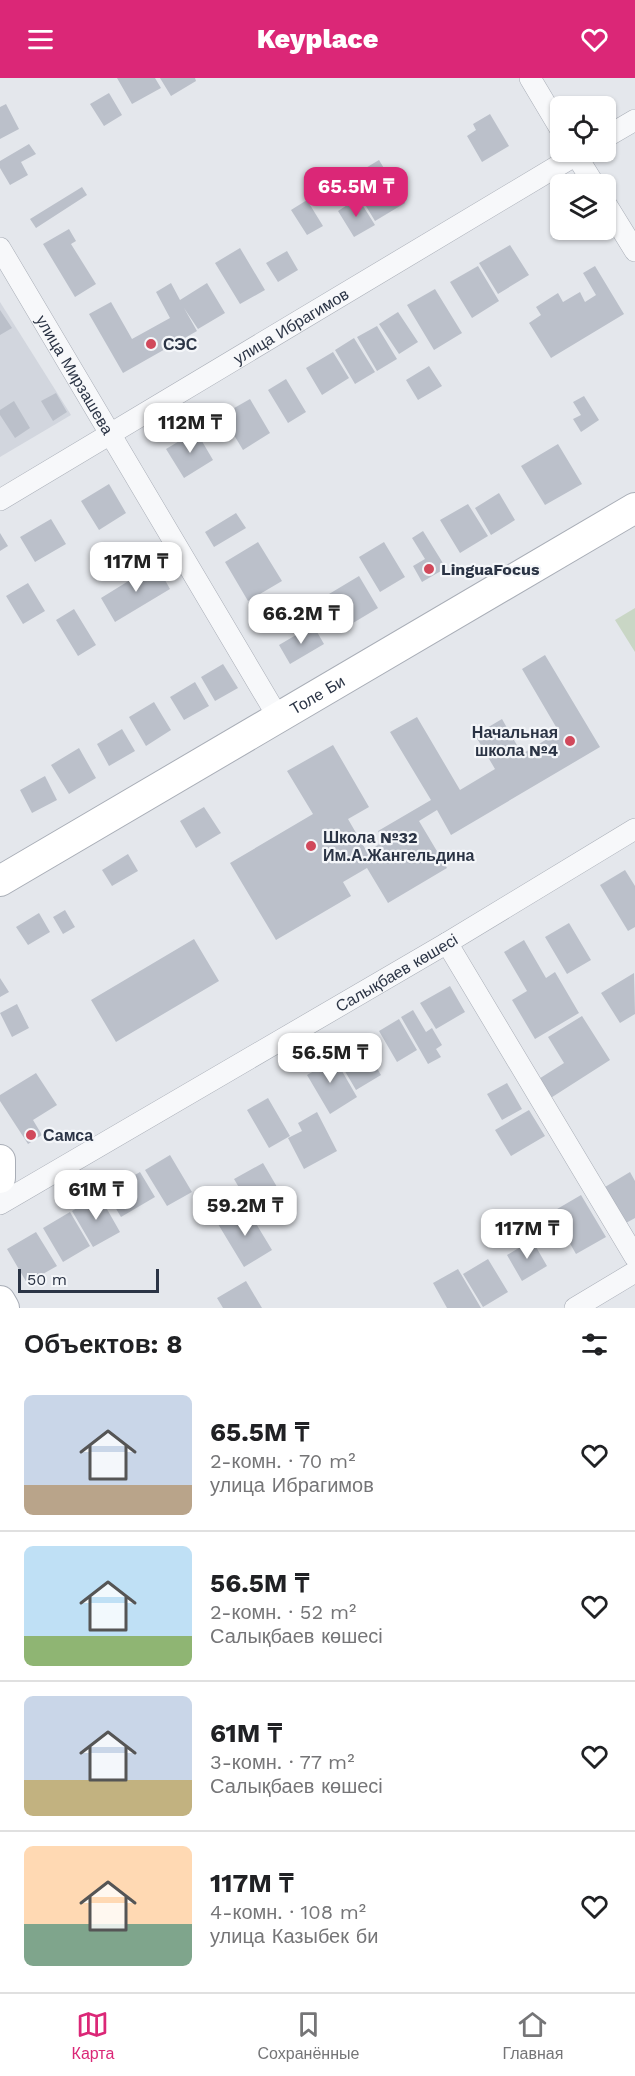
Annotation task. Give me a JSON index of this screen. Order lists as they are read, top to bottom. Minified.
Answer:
{"streets":{"main road":["Толе Би"],"street":["улица Ибрагимов","улица Мирзашева","Салықбаев көшесі"]},"crossings":[["улица Ибрагимов","улица Мирзашева"],["улица Мирзашева","Толе Би"]],"places":["СЭС","LinguaFocus","Начальная школа №4","Школа №32 Им.А.Жангельдина","Самса"],"scale_bar":"50 m","page":{"header":"Keyplace","price":["65.5M ₸","112M ₸","117M ₸","66.2M ₸","56.5M ₸","61M ₸","59.2M ₸","117M ₸"],"scale":"50 m","heading":"Объектов: 8","list":[{"name":"65.5M ₸","note":"2-комн. · 70 m² · улица Ибрагимов"},{"name":"56.5M ₸","note":"2-комн. · 52 m² · Салықбаев көшесі"},{"name":"61M ₸","note":"3-комн. · 77 m² · Салықбаев көшесі"},{"name":"117M ₸","note":"4-комн. · 108 m² · улица Казыбек би"}],"tabs":["Карта","Сохранённые","Главная"]}}
